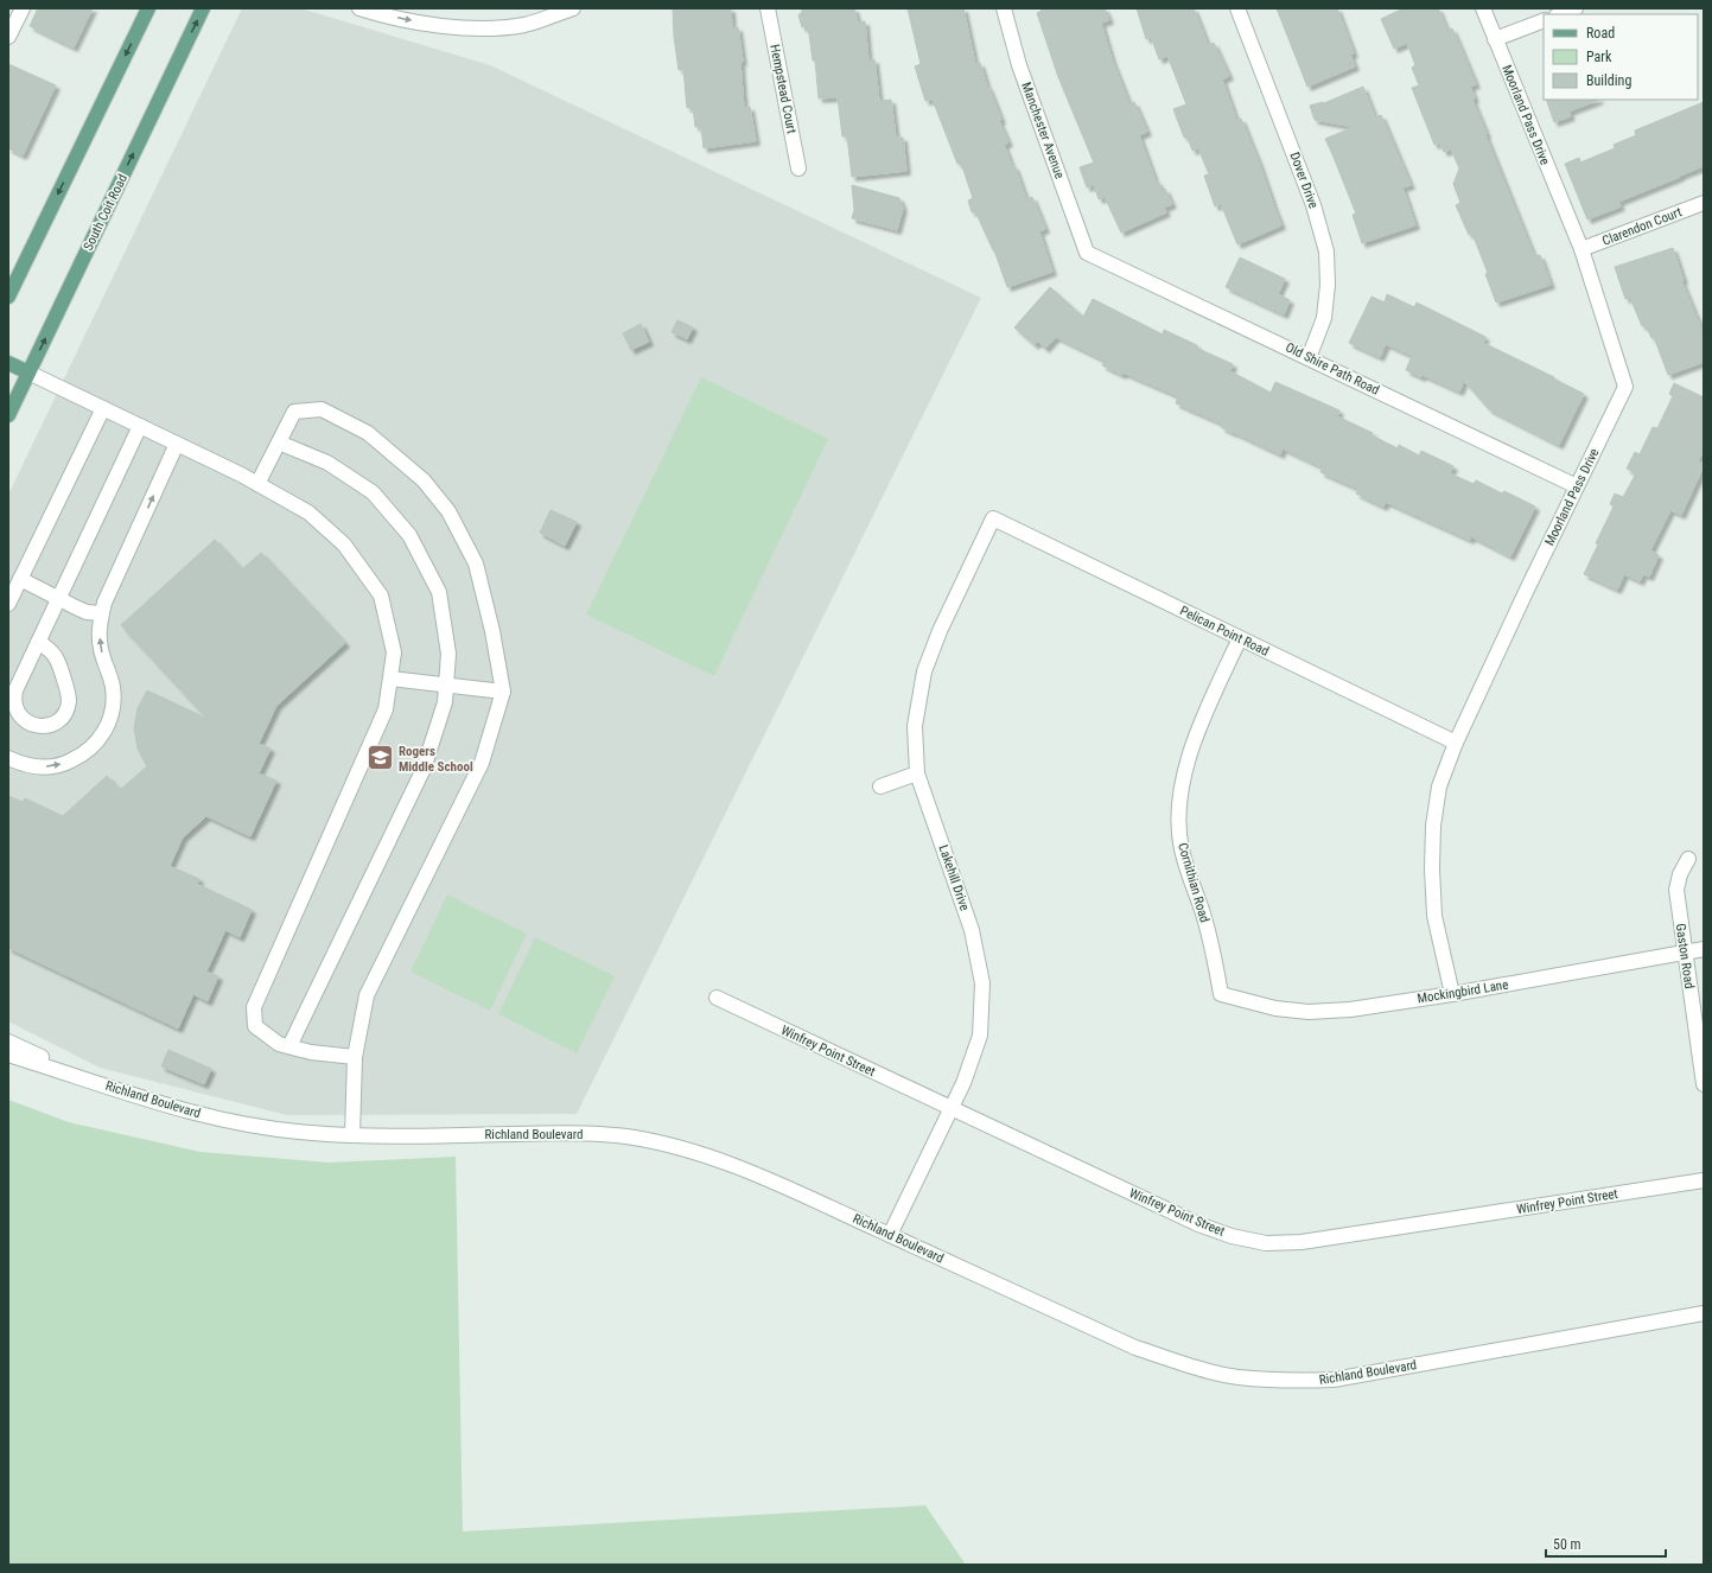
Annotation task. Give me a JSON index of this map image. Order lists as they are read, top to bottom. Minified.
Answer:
{"streets":{"main road":["South Coit Road"],"street":["Hempstead Court","Moorland Pass Drive","Manchester Avenue","Dover Drive","Clarendon Court","Old Shire Path Road","Pelican Point Road","Lakehill Drive","Cornithian Road","Gaston Road","Mockingbird Lane","Winfrey Point Street","Richland Boulevard"]},"crossings":[["Moorland Pass Drive","Clarendon Court"],["Moorland Pass Drive","Old Shire Path Road"],["Moorland Pass Drive","Pelican Point Road"],["Moorland Pass Drive","Mockingbird Lane"],["Manchester Avenue","Old Shire Path Road"],["Dover Drive","Old Shire Path Road"],["Pelican Point Road","Lakehill Drive"],["Pelican Point Road","Cornithian Road"],["Lakehill Drive","Winfrey Point Street"],["Lakehill Drive","Richland Boulevard"],["Cornithian Road","Mockingbird Lane"],["Gaston Road","Mockingbird Lane"]],"places":{"school or university":["Rogers Middle School"]},"legend":["Road","Park","Building"],"scale_bar":"50 m"}
